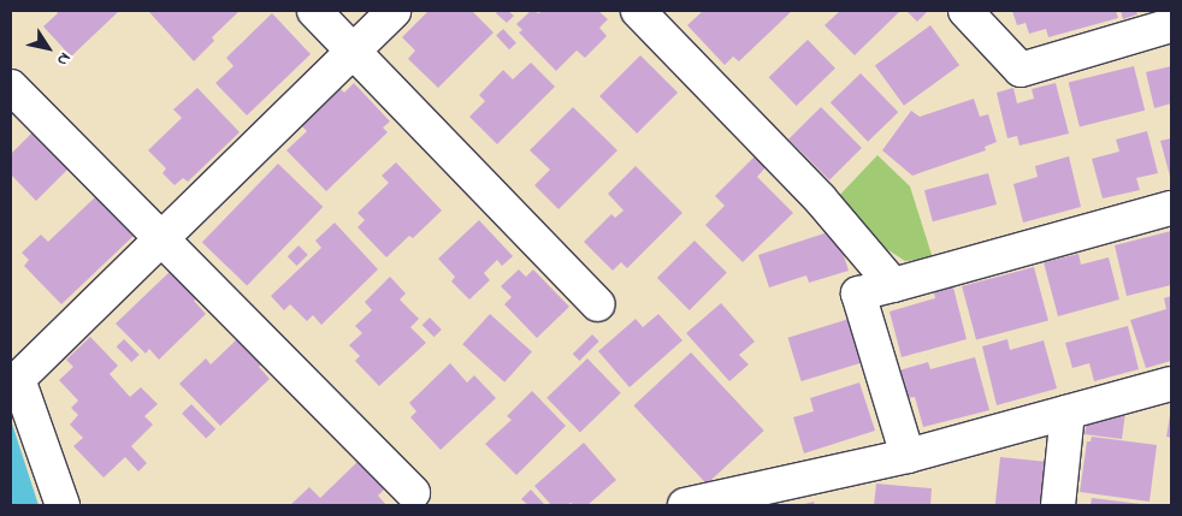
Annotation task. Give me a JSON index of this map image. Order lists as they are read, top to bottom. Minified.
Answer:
{"north":"bottom right"}
